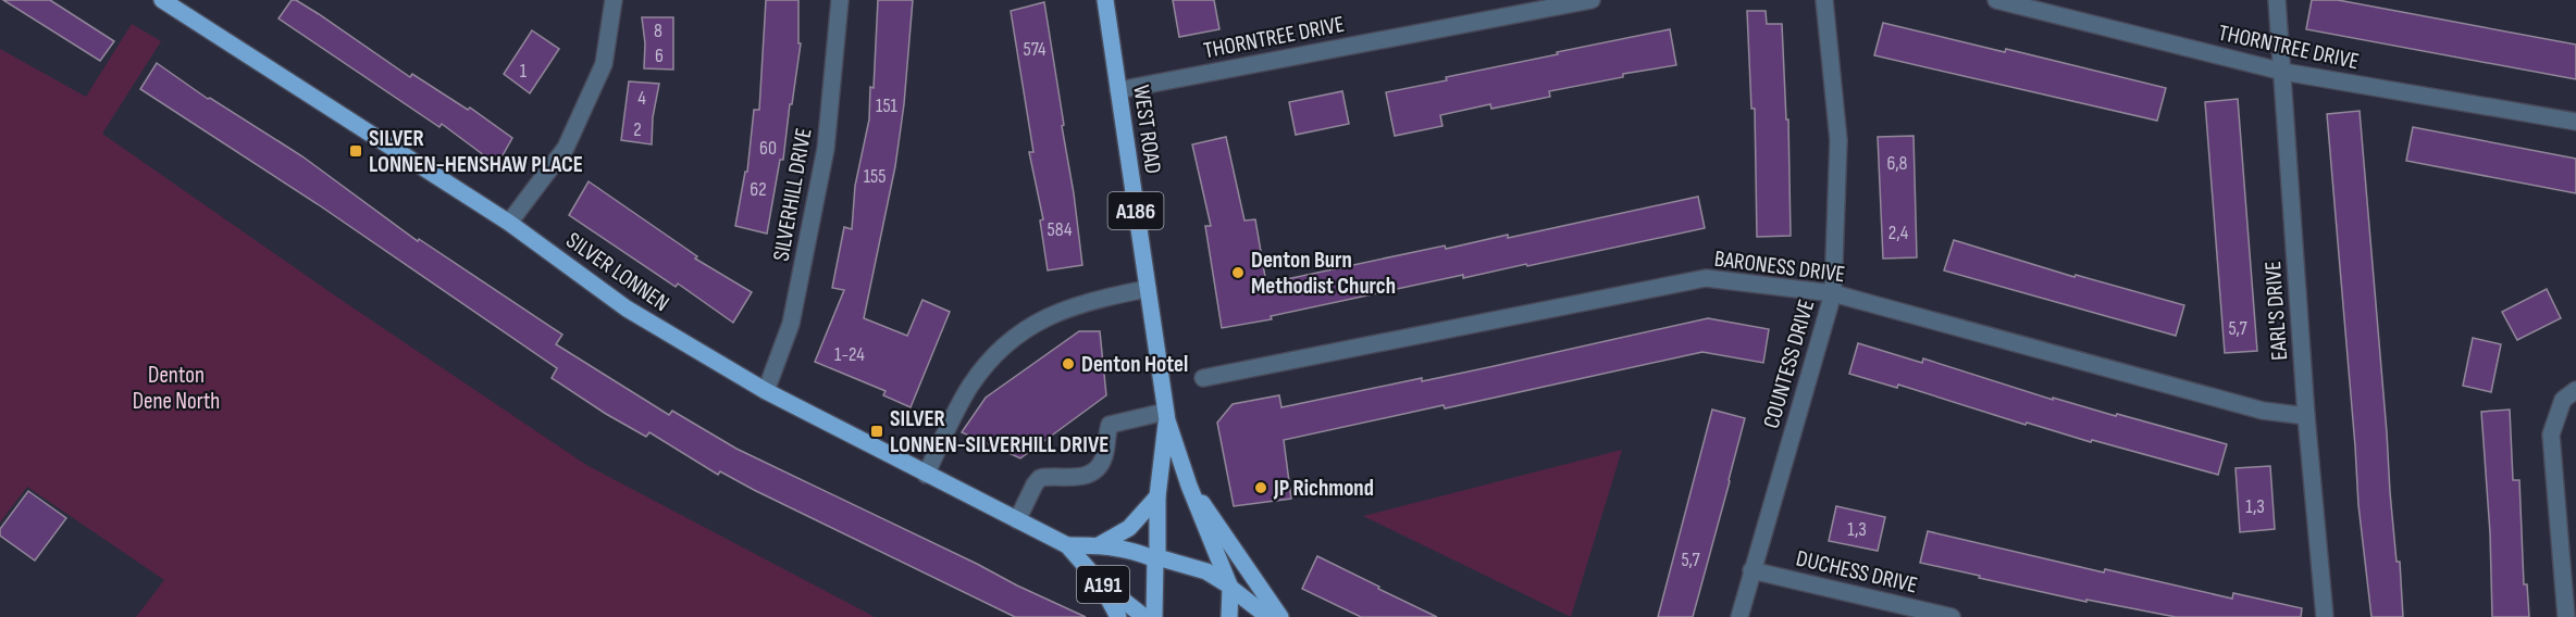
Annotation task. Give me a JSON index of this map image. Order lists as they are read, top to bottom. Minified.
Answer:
{"streets":{"main road":["WEST ROAD","A186","SILVER LONNEN","A191"],"street":["THORNTREE DRIVE","SILVERHILL DRIVE","BARONESS DRIVE","EARL'S DRIVE","COUNTESS DRIVE","DUCHESS DRIVE"]},"crossings":[["THORNTREE DRIVE","WEST ROAD"],["THORNTREE DRIVE","EARL'S DRIVE"],["WEST ROAD","A186"],["WEST ROAD","SILVER LONNEN"],["WEST ROAD","A191"],["SILVERHILL DRIVE","SILVER LONNEN"],["A186","SILVER LONNEN"],["A186","A191"],["BARONESS DRIVE","EARL'S DRIVE"],["BARONESS DRIVE","COUNTESS DRIVE"],["SILVER LONNEN","A191"],["COUNTESS DRIVE","DUCHESS DRIVE"]],"parks":["Denton Dene North"],"places":{"transit":["SILVER LONNEN-HENSHAW PLACE","SILVER LONNEN-SILVERHILL DRIVE"],"other":["Denton Burn Methodist Church","Denton Hotel","JP Richmond"]},"house_numbers":["8","574","6","1","4","151","2","60","6,8","155","62","584","2,4","5,7","1-24","1,3","1,3","5,7"]}
